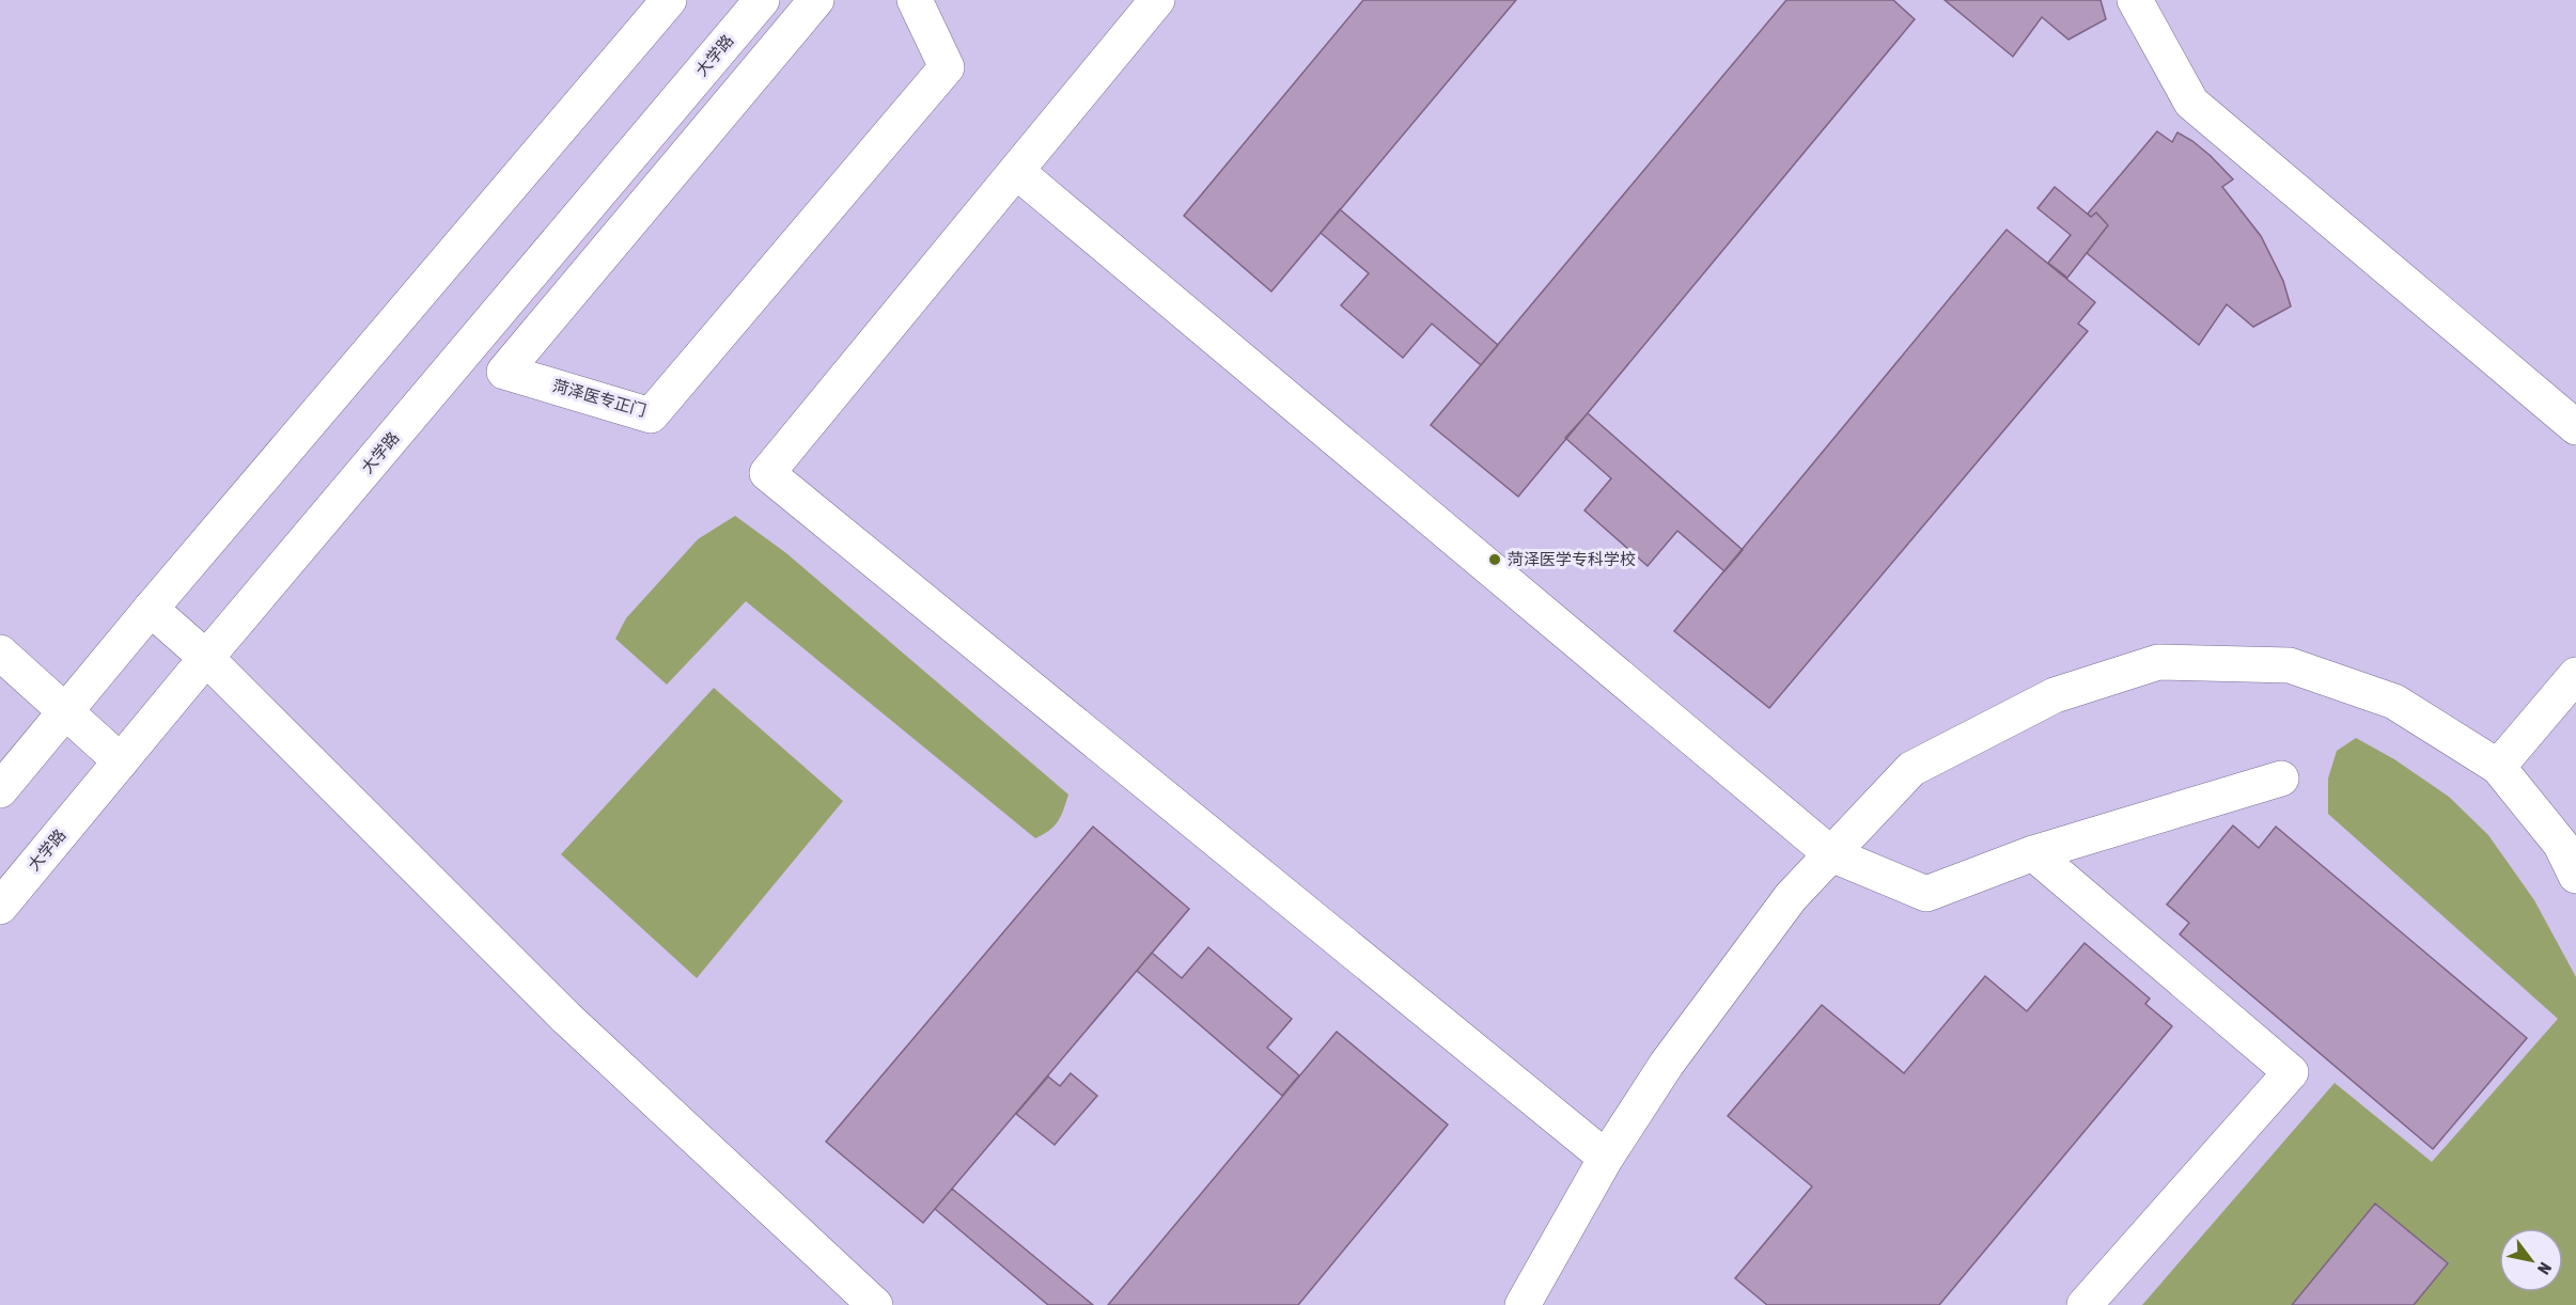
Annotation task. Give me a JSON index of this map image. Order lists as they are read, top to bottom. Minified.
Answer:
{"streets":{"street":["大学路","菏泽医专正门"]},"places":["菏泽医学专科学校"],"north":"bottom right"}
